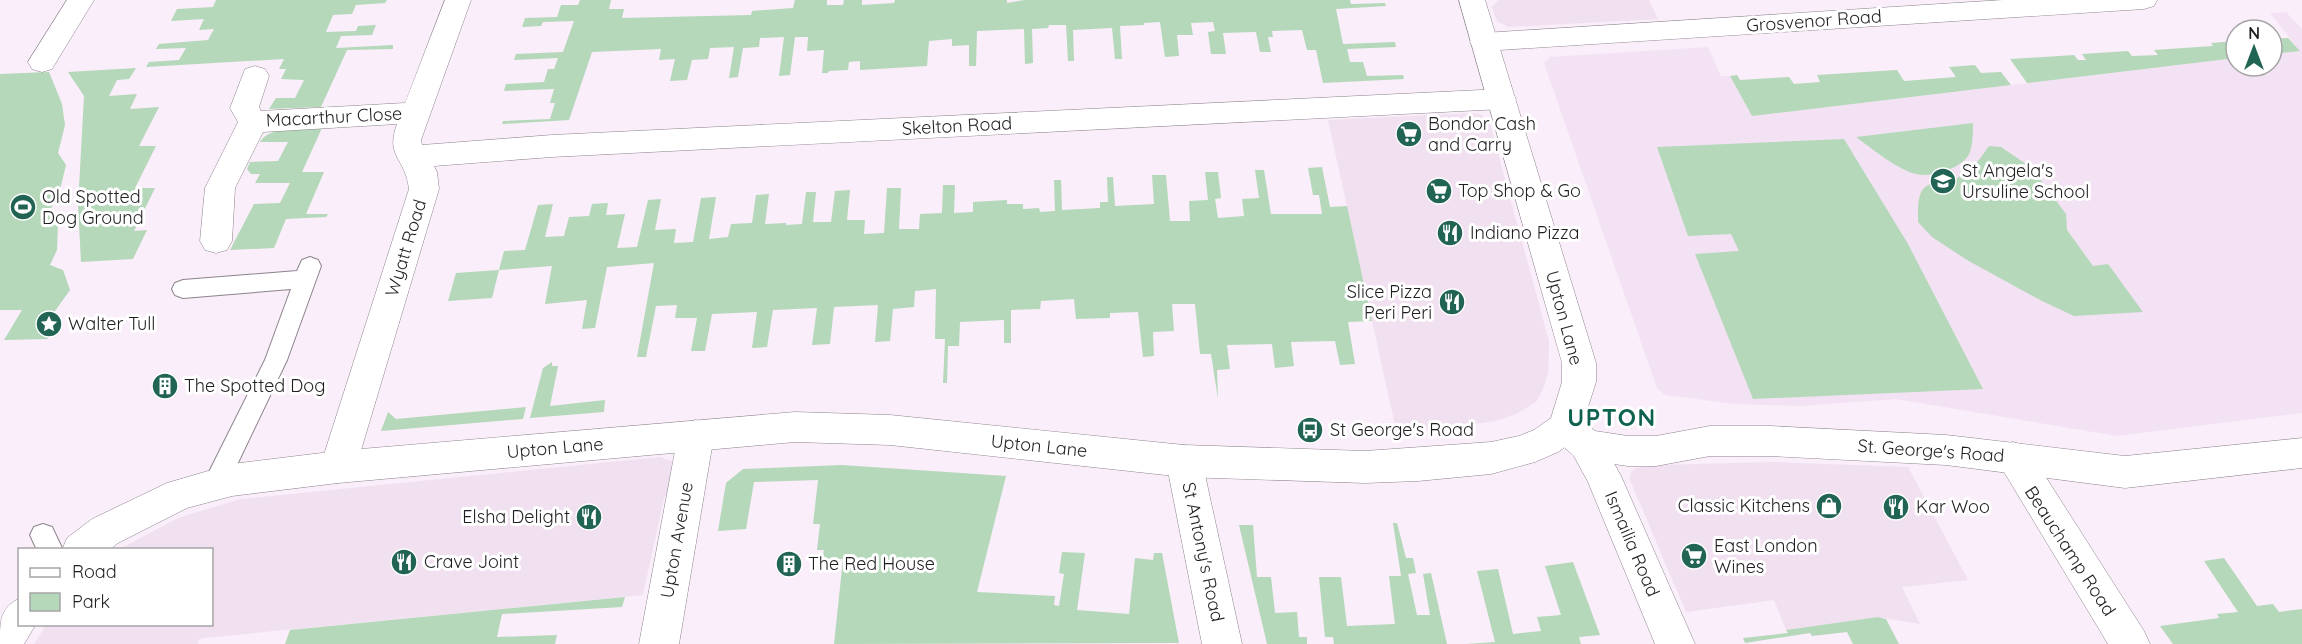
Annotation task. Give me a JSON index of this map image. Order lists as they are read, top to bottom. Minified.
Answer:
{"streets":{"street":["Grosvenor Road","Macarthur Close","Skelton Road","Wyatt Road","Upton Lane","St. George's Road","Upton Avenue","Ismailia Road","Beauchamp Road","St Antony's Road"]},"crossings":[["Grosvenor Road","Upton Lane"],["Macarthur Close","Wyatt Road"],["Skelton Road","Wyatt Road"],["Skelton Road","Upton Lane"],["Wyatt Road","Upton Lane"],["Upton Lane","St. George's Road"],["Upton Lane","Upton Avenue"],["Upton Lane","Ismailia Road"],["Upton Lane","St Antony's Road"],["St. George's Road","Ismailia Road"],["St. George's Road","Beauchamp Road"]],"districts":["UPTON"],"places":{"supermarket":["Bondor Cash and Carry","Top Shop & Go","East London Wines"],"school or university":["St Angela's Ursuline School"],"sports":["Old Spotted Dog Ground"],"restaurant":["Indiano Pizza","Slice Pizza Peri Peri","Kar Woo","Elsha Delight","Crave Joint"],"place":["Walter Tull"],"building":["The Spotted Dog","The Red House"],"bus stop":["St George's Road"],"shop":["Classic Kitchens"]},"legend":["Road","Park"],"north":"top"}
